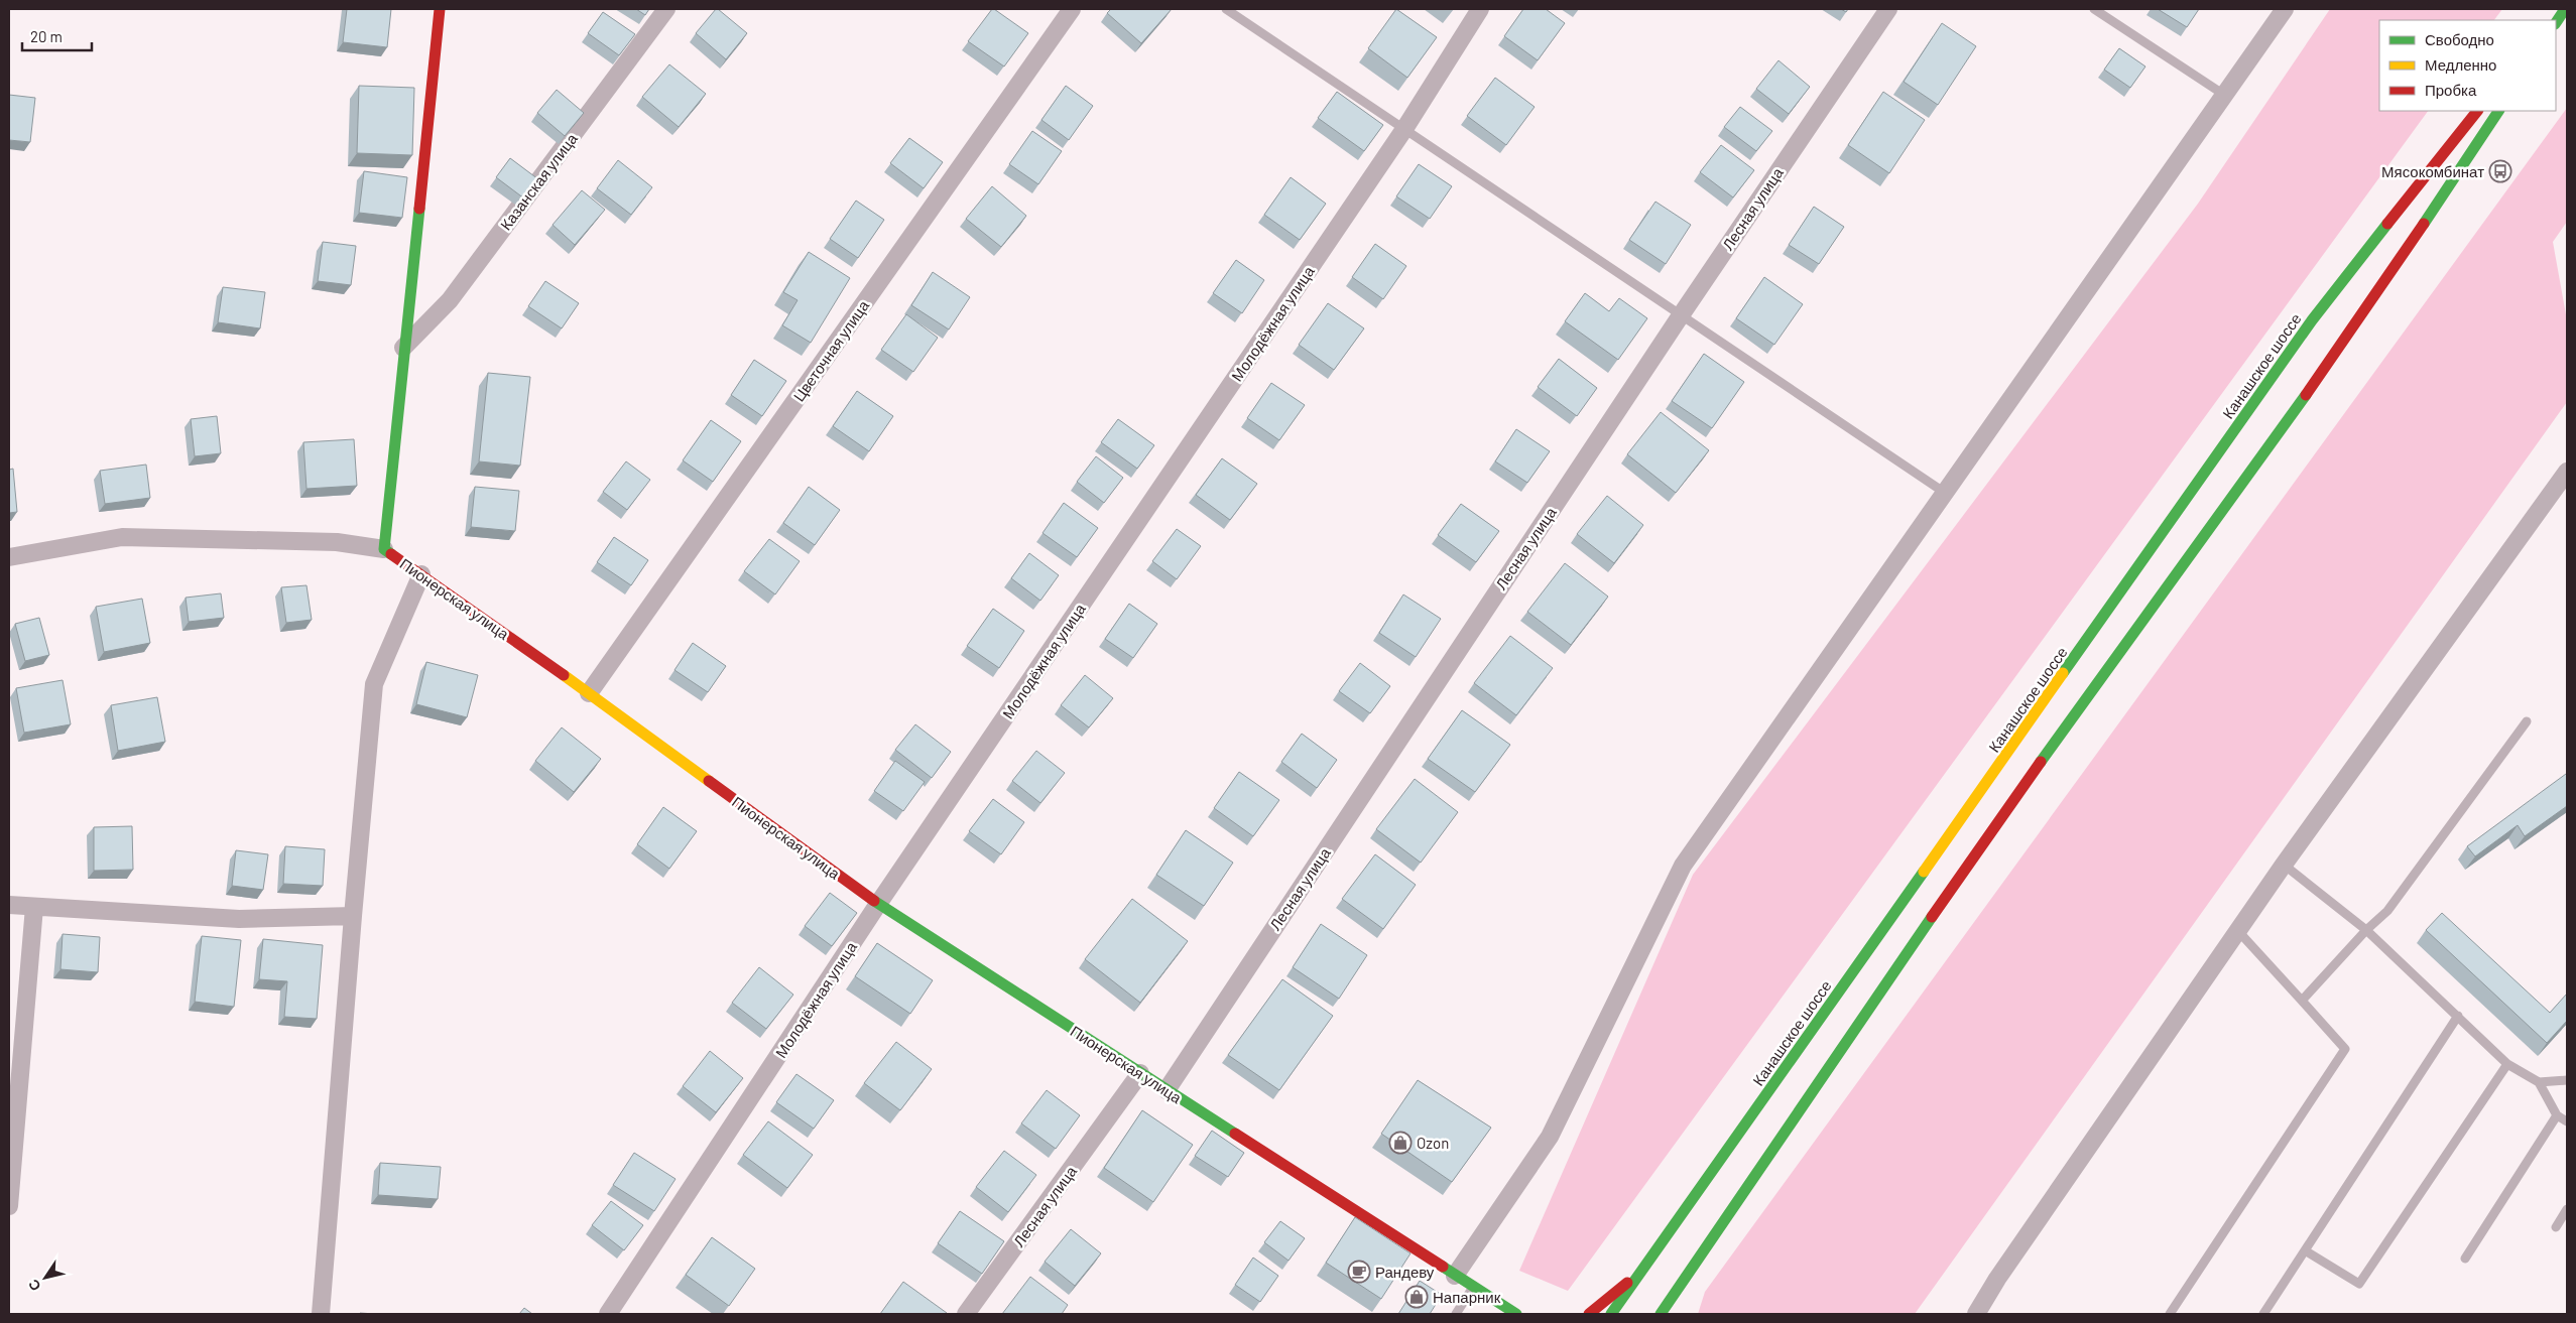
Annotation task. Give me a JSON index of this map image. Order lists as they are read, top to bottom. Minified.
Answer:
{"streets":{"main road":["Канашское шоссе","Пионерская улица"],"street":["Казанская улица","Лесная улица","Молодёжная улица","Цветочная улица"]},"crossings":[["Лесная улица","Пионерская улица"],["Молодёжная улица","Пионерская улица"],["Цветочная улица","Пионерская улица"]],"places":{"bus stop":["Мясокомбинат"],"shop":["Ozon","Напарник"],"cafe":["Рандеву"]},"legend":["Свободно","Медленно","Пробка"],"scale_bar":"20 m","north":"bottom left"}
